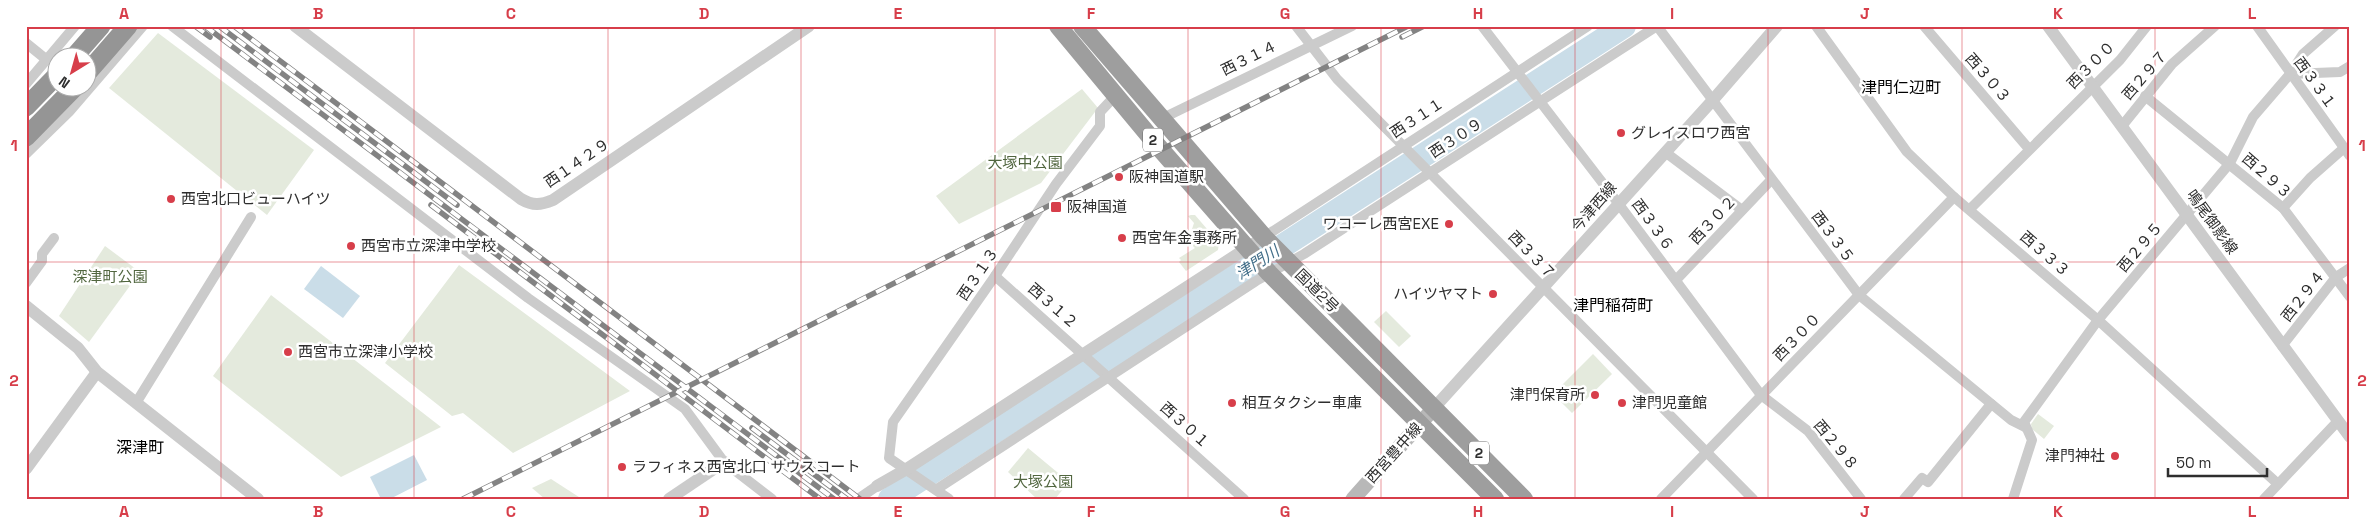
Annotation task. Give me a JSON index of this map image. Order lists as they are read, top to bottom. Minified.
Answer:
{"streets":{"highway":["2","国道2号"],"main road":["西宮豊中線"],"street":["西３１４","西３００","西２９７","西３０３","西３３１","西３１１","西３０９","西１４２９","西２９３","今津西線","西３０２","鳴尾御影線","西３３６","西３３５","西２９５","西３３３","西３３７","西３１３","西２９４","西３１２","西３０１","西２９８"]},"crossings":[["西３１４","西３３７"],["西３１４","国道2号"],["西３００","西３０３"],["西３００","鳴尾御影線"],["西３００","西３３６"],["西３００","西３３５"],["西３００","西３３３"],["西３００","西３３７"],["西３００","西２９８"],["西２９７","西２９３"],["西２９７","鳴尾御影線"],["西３３１","西２９５"],["西３１１","西３３６"],["西３１１","西３３７"],["西３１１","国道2号"],["西３０９","西３３６"],["西３０９","西３３５"],["西３０９","西３３７"],["西３０９","国道2号"],["西３０９","西３１２"],["西３０９","西３０１"],["西２９３","西２９５"],["西２９３","西２９４"],["今津西線","西３３６"],["今津西線","西３３５"],["今津西線","西３３７"],["今津西線","国道2号"],["今津西線","西宮豊中線"],["西３０２","西３３６"],["西３０２","西３３５"],["鳴尾御影線","西２９５"],["鳴尾御影線","西２９４"],["西３３６","西２９８"],["西３３５","西２９５"],["西２９５","西３３３"],["西３１３","国道2号"],["西３１３","西３１２"],["国道2号","西宮豊中線"],["西３１２","西３０１"]],"districts":["津門仁辺町","津門稲荷町","深津町"],"water":["津門川"],"parks":["大塚中公園","深津町公園","大塚公園"],"places":{"other":["グレイスロワ西宮","阪神国道駅","西宮北口ビューハイツ","ワコーレ西宮EXE","西宮年金事務所","西宮市立深津中学校","ハイツヤマト","西宮市立深津小学校","津門保育所","相互タクシー車庫","津門児童館","津門神社","ラフィネス西宮北口 サウスコート"],"transit":["阪神国道"]},"scale_bar":"50 m","north":"bottom left","grid":{"columns":["A","B","C","D","E","F","G","H","I","J","K","L"],"rows":["1","2"]}}
